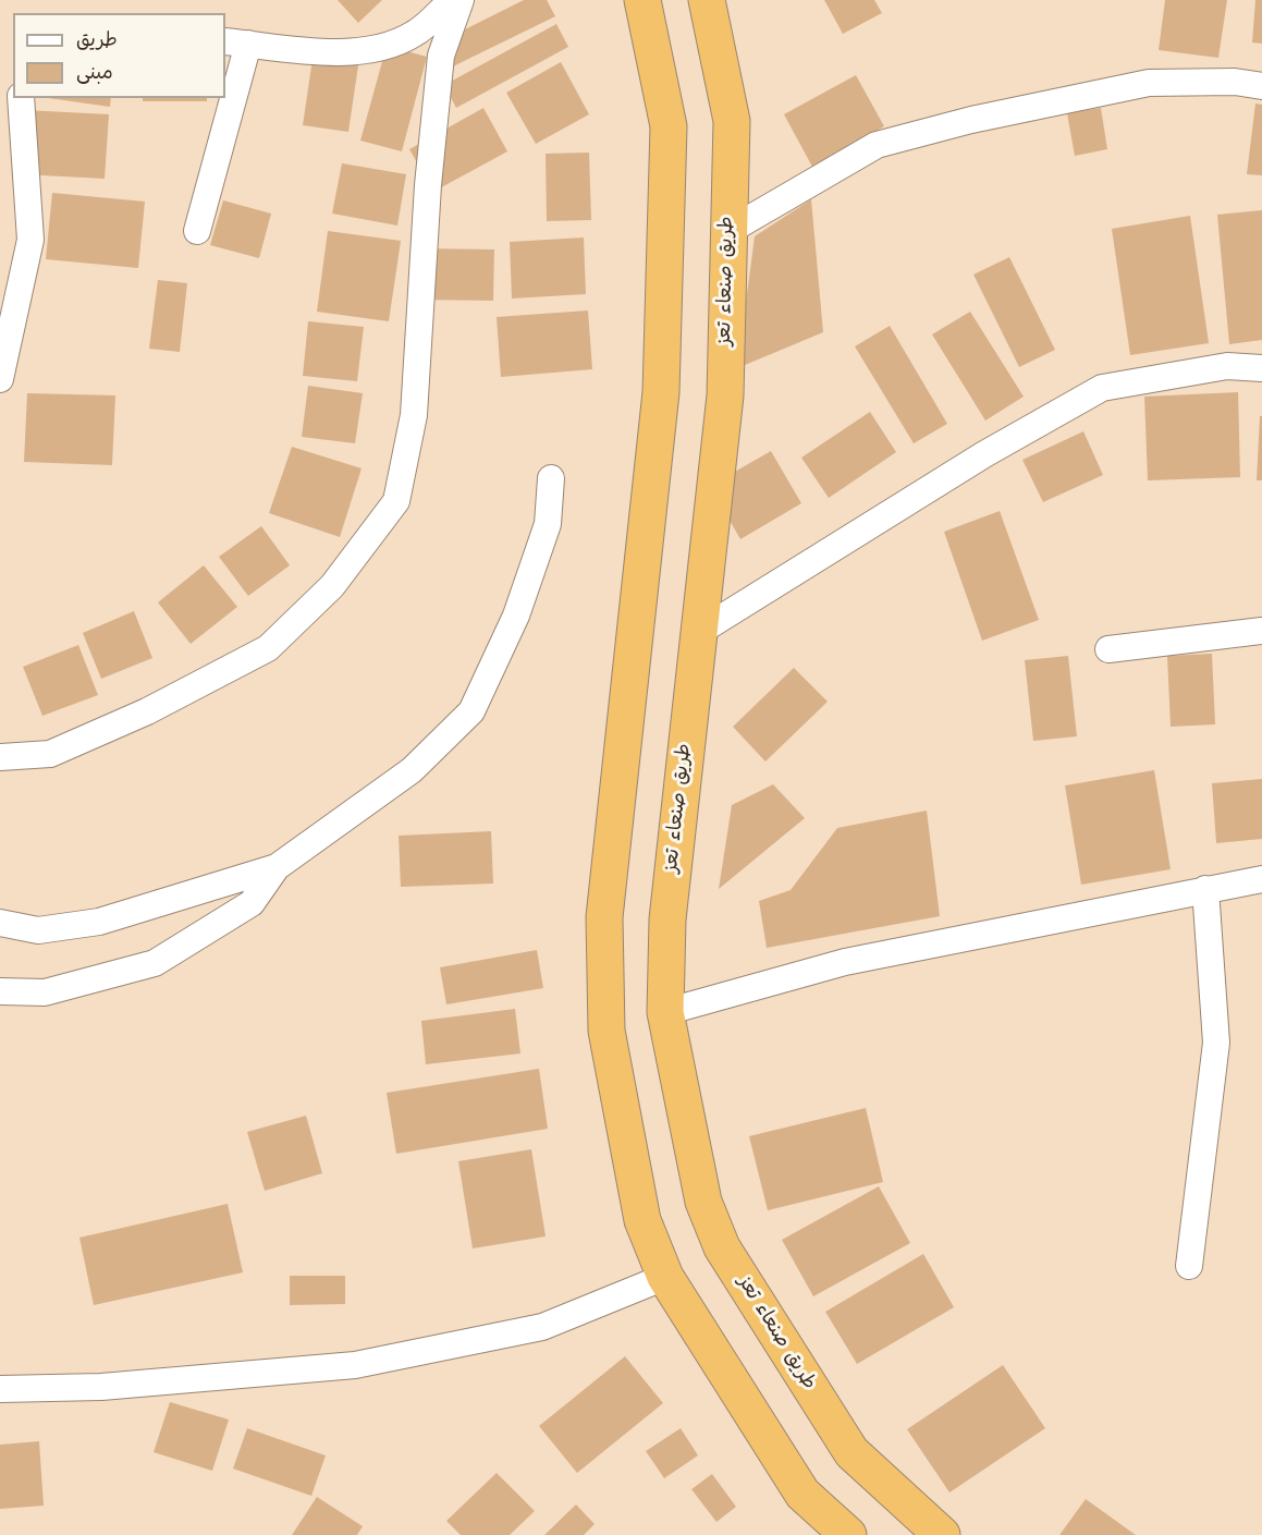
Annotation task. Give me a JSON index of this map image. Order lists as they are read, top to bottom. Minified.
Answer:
{"streets":{"highway":["طريق صنعاء تعز"]},"legend":["طريق","مبنى"]}
